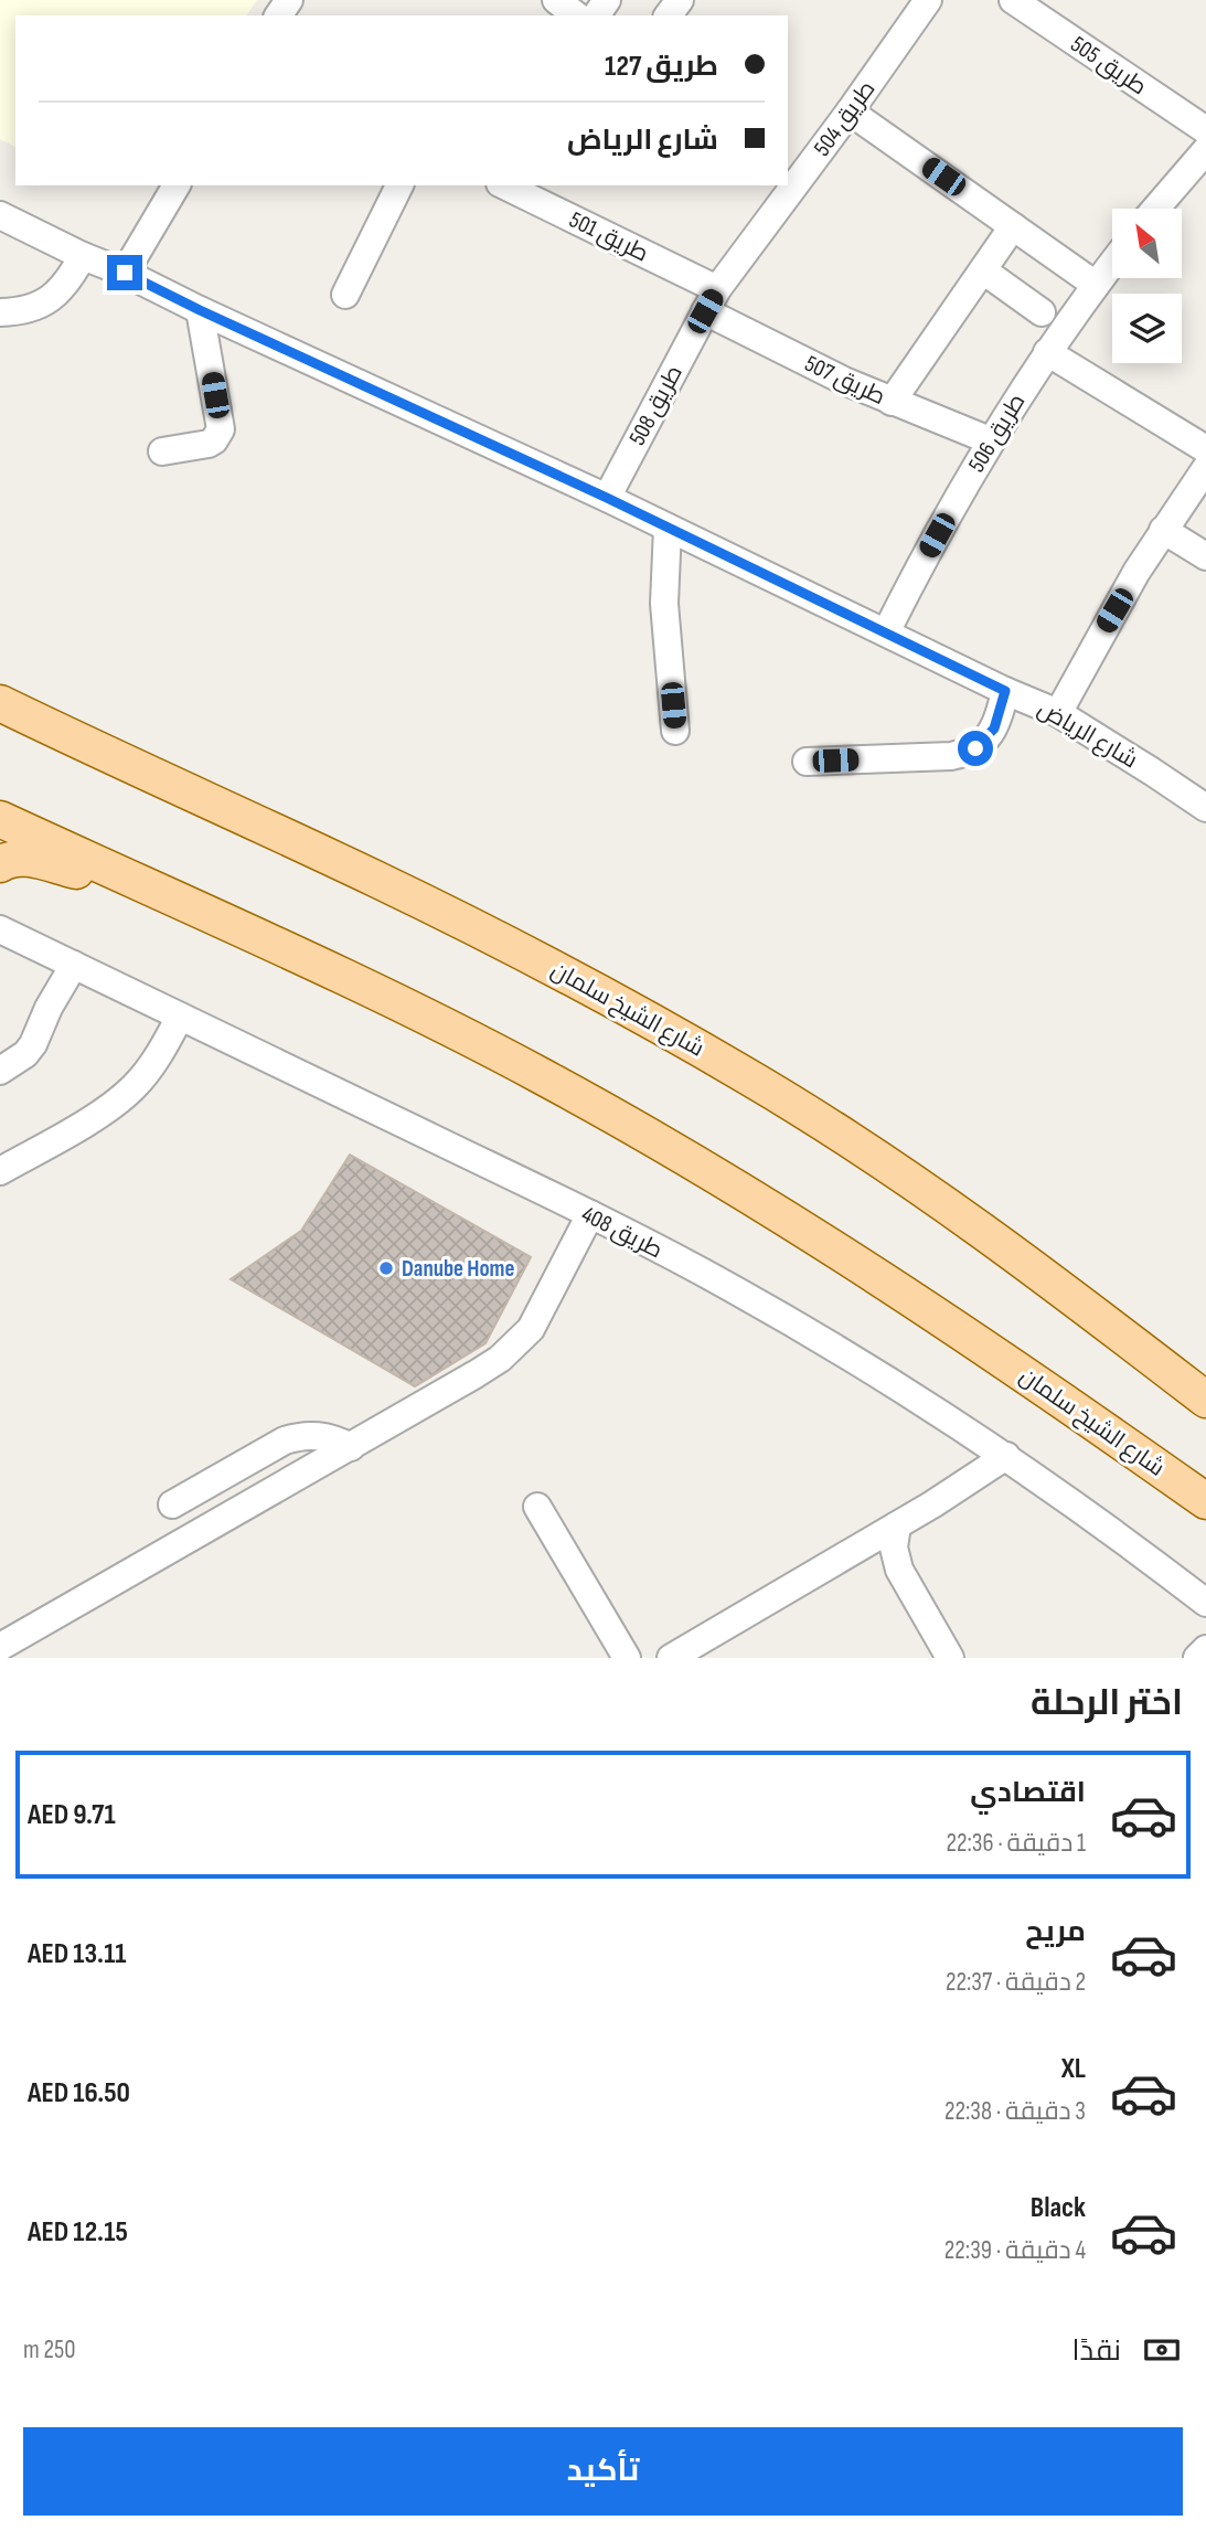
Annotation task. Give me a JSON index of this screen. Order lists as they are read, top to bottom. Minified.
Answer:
{"streets":{"main road":["شارع الشيخ سلمان"],"street":["طريق 505","طريق 504","طريق 501","طريق 507","طريق 508","طريق 506","شارع الرياض","طريق 408"]},"crossings":[["طريق 504","طريق 501"],["طريق 504","طريق 507"],["طريق 504","طريق 508"],["طريق 501","طريق 507"],["طريق 501","طريق 508"],["طريق 507","طريق 508"],["طريق 507","طريق 506"],["طريق 508","شارع الرياض"],["طريق 506","شارع الرياض"]],"places":["Danube Home"],"north":"top left","page":{"banner":["طريق 127","شارع الرياض"],"heading":"اختر الرحلة","list":[{"name":"اقتصادي","note":"1 دقيقة · 22:36","value":"AED 9.71"},{"name":"مريح","note":"2 دقيقة · 22:37","value":"AED 13.11"},{"name":"XL","note":"3 دقيقة · 22:38","value":"AED 16.50"},{"name":"Black","note":"4 دقيقة · 22:39","value":"AED 12.15"}],"pay":["نقدًا","250 m"],"buttons":"تأكيد"}}
